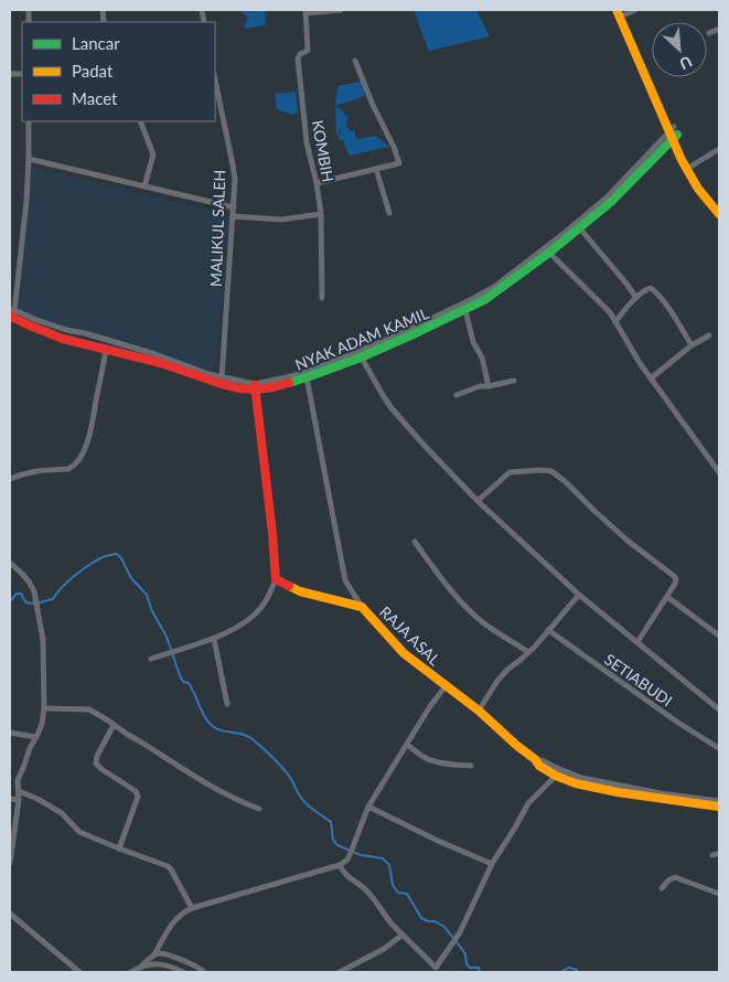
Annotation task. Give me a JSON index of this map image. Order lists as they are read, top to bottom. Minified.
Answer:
{"streets":{"main road":["NYAK ADAM KAMIL","RAJA ASAL"],"street":["KOMBIH","MALIKUL SALEH","SETIABUDI"]},"crossings":[["MALIKUL SALEH","NYAK ADAM KAMIL"]],"legend":["Lancar","Padat","Macet"],"north":"bottom right"}
